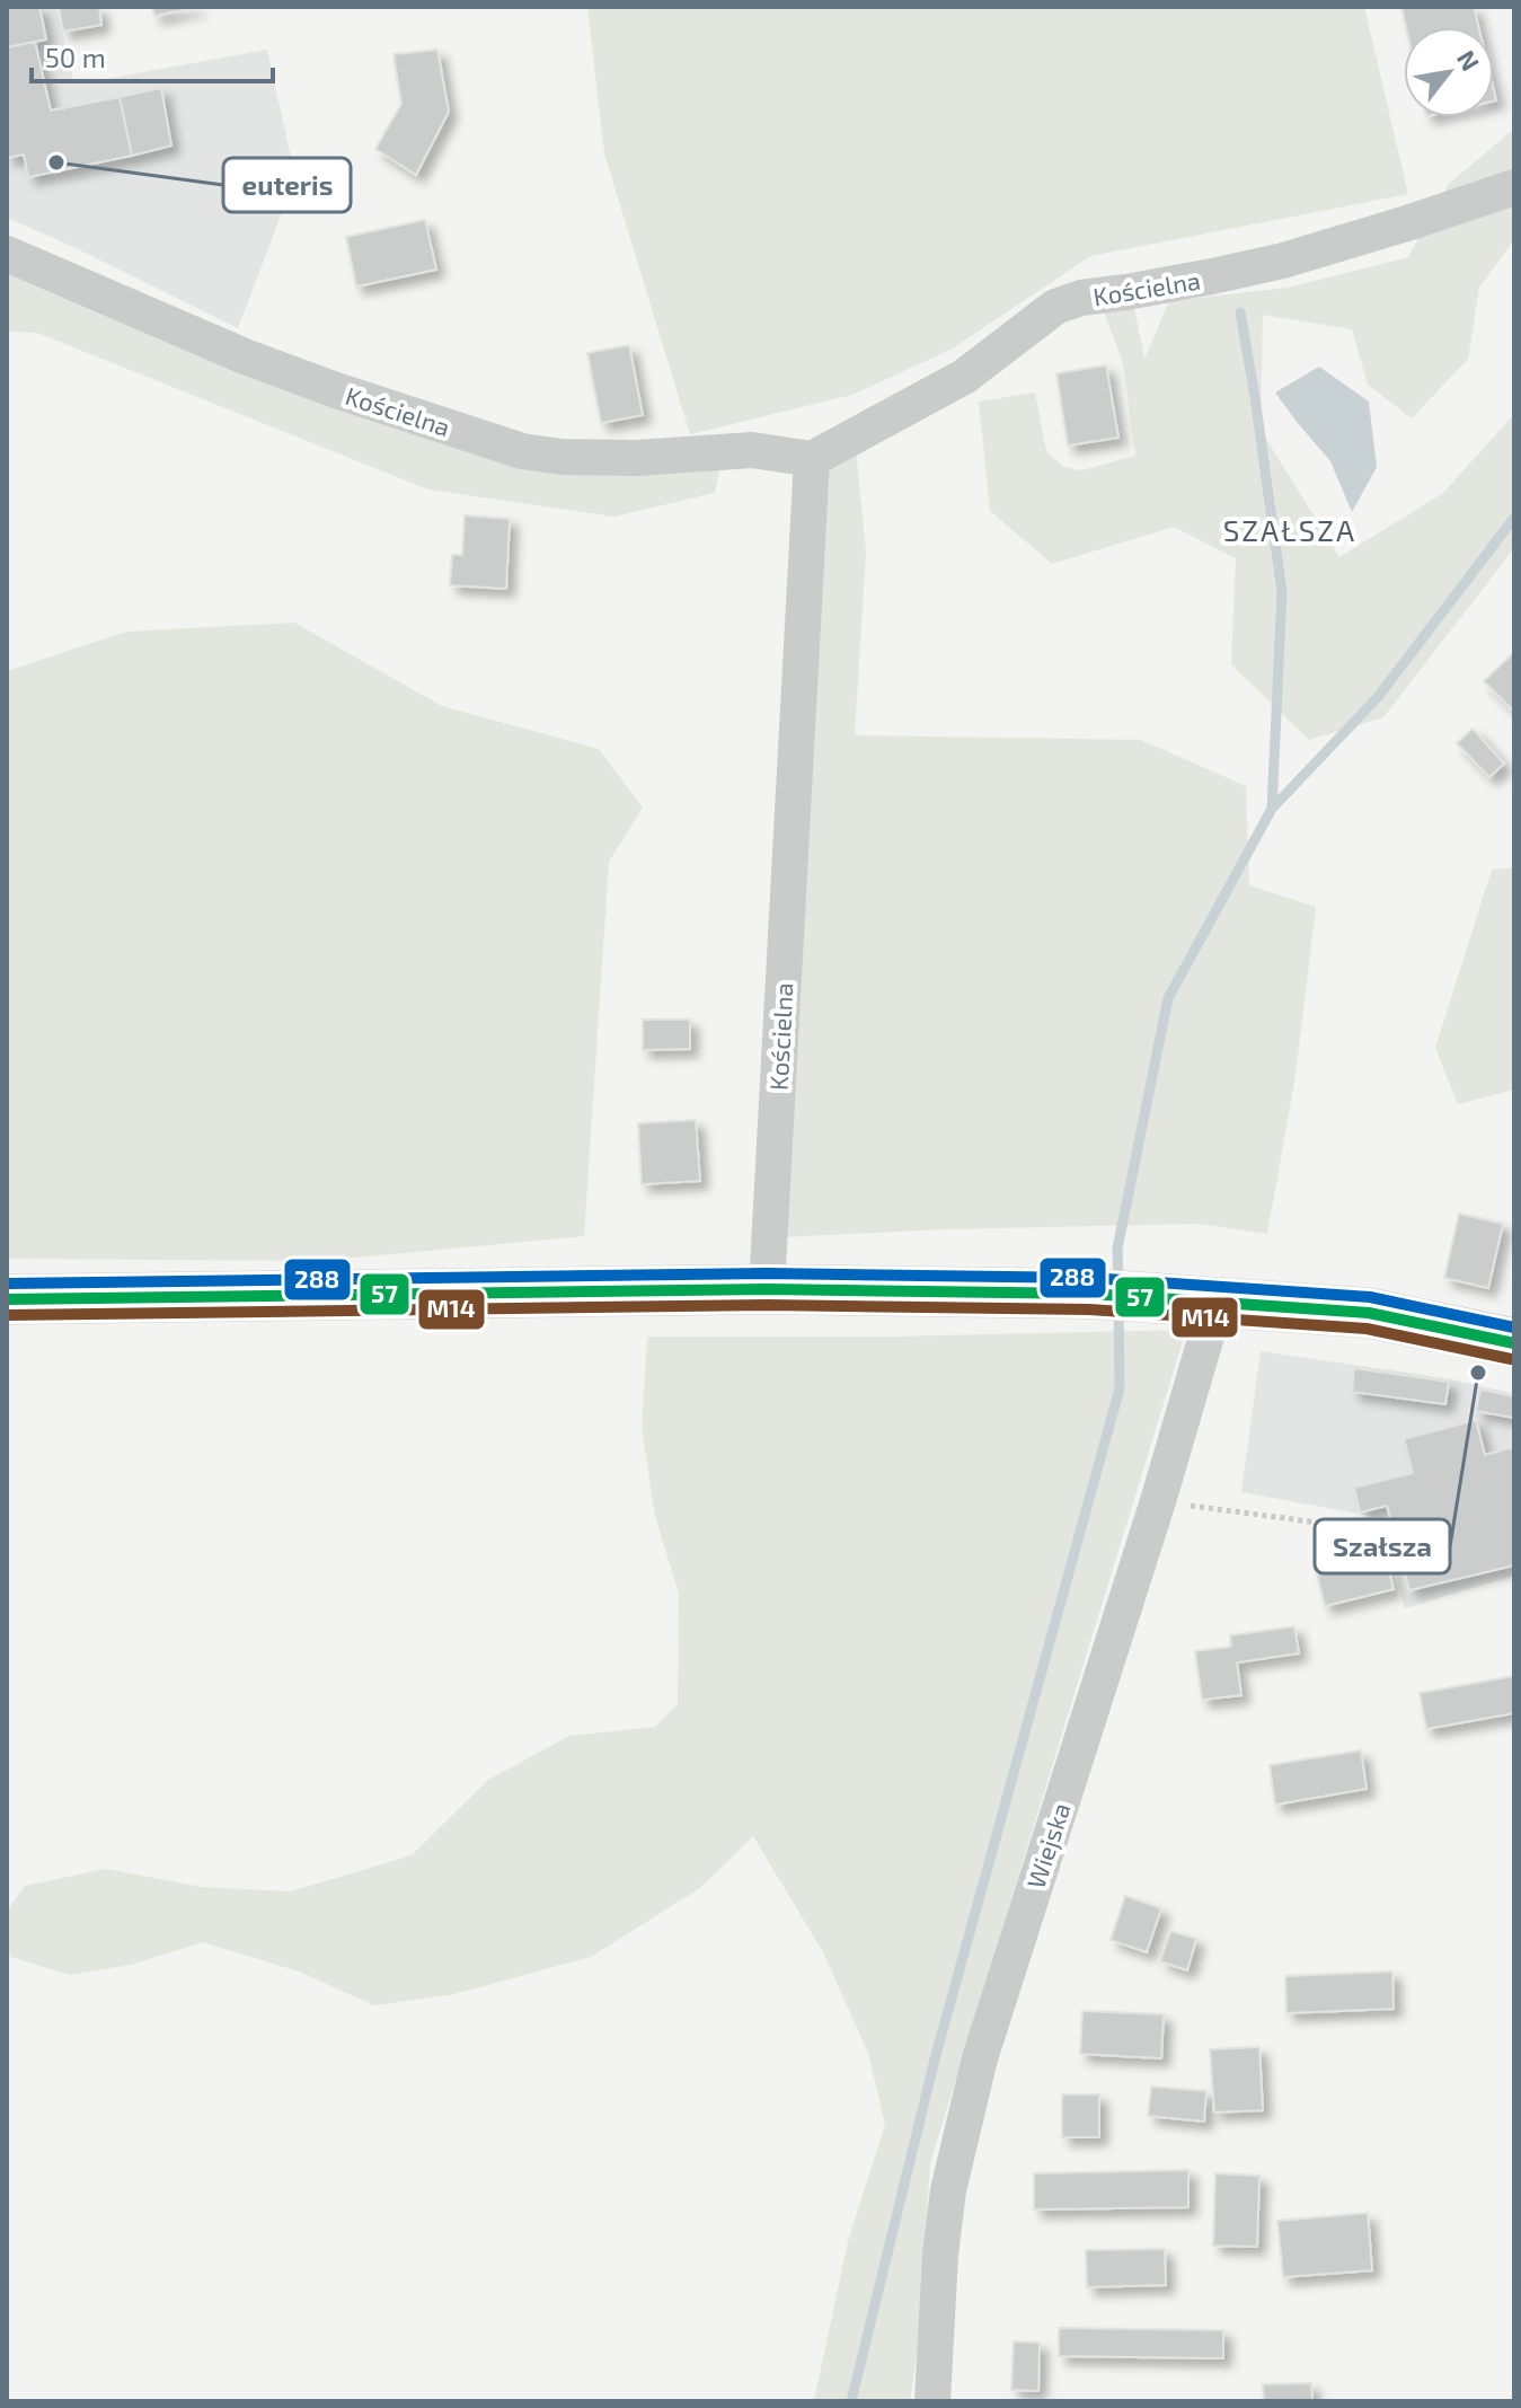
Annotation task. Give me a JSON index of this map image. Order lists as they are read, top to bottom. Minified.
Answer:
{"streets":{"street":["Kościelna","Wiejska"]},"districts":["SZAŁSZA"],"places":["euteris","Szałsza"],"lines":["transit line 288","transit line 57","transit line M14"],"scale_bar":"50 m","north":"top right"}
